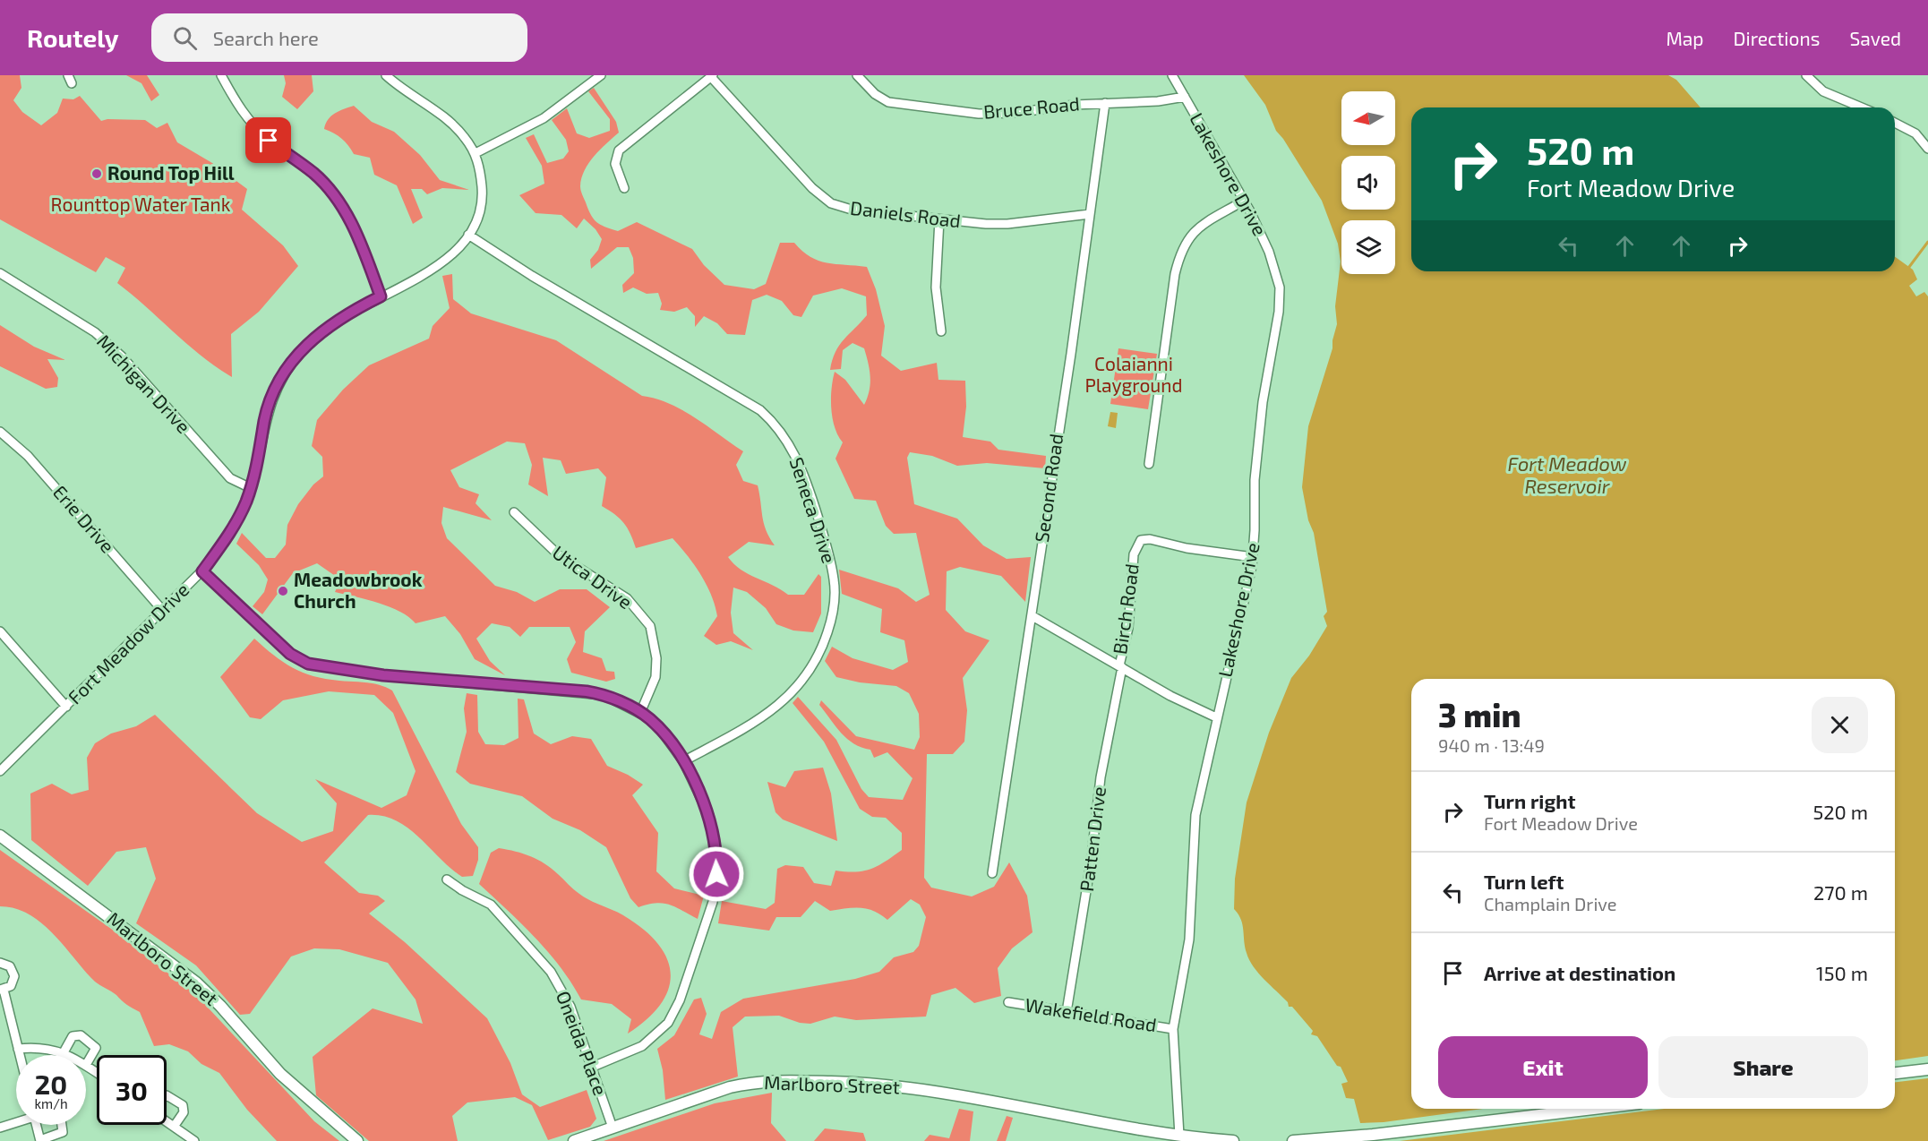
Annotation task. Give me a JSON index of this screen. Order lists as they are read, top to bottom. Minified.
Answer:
{"streets":{"street":["Bruce Road","Lakeshore Drive","Daniels Road","Michigan Drive","Second Road","Seneca Drive","Erie Drive","Utica Drive","Birch Road","Fort Meadow Drive","Patten Drive","Marlboro Street","Wakefield Road","Oneida Place"]},"crossings":[["Bruce Road","Lakeshore Drive"],["Bruce Road","Second Road"],["Lakeshore Drive","Birch Road"],["Lakeshore Drive","Marlboro Street"],["Lakeshore Drive","Wakefield Road"],["Daniels Road","Second Road"],["Michigan Drive","Fort Meadow Drive"],["Seneca Drive","Fort Meadow Drive"],["Erie Drive","Fort Meadow Drive"],["Birch Road","Patten Drive"],["Patten Drive","Wakefield Road"],["Marlboro Street","Oneida Place"]],"water":["Fort Meadow Reservoir"],"parks":["Rounttop Water Tank","Colaianni Playground"],"places":["Round Top Hill","Meadowbrook Church"],"north":"left","page":{"header":"Routely","search":"Search here","nav":["Map","Directions","Saved"],"turn":["520 m","Fort Meadow Drive"],"heading":["3 min","940 m · 13:49"],"list":[{"name":"Turn right","note":"Fort Meadow Drive","value":"520 m"},{"name":"Turn left","note":"Champlain Drive","value":"270 m"},{"name":"Arrive at destination","value":"150 m"}],"buttons":["Exit","Share"],"speed":"20 km/h","limit":"30"}}
